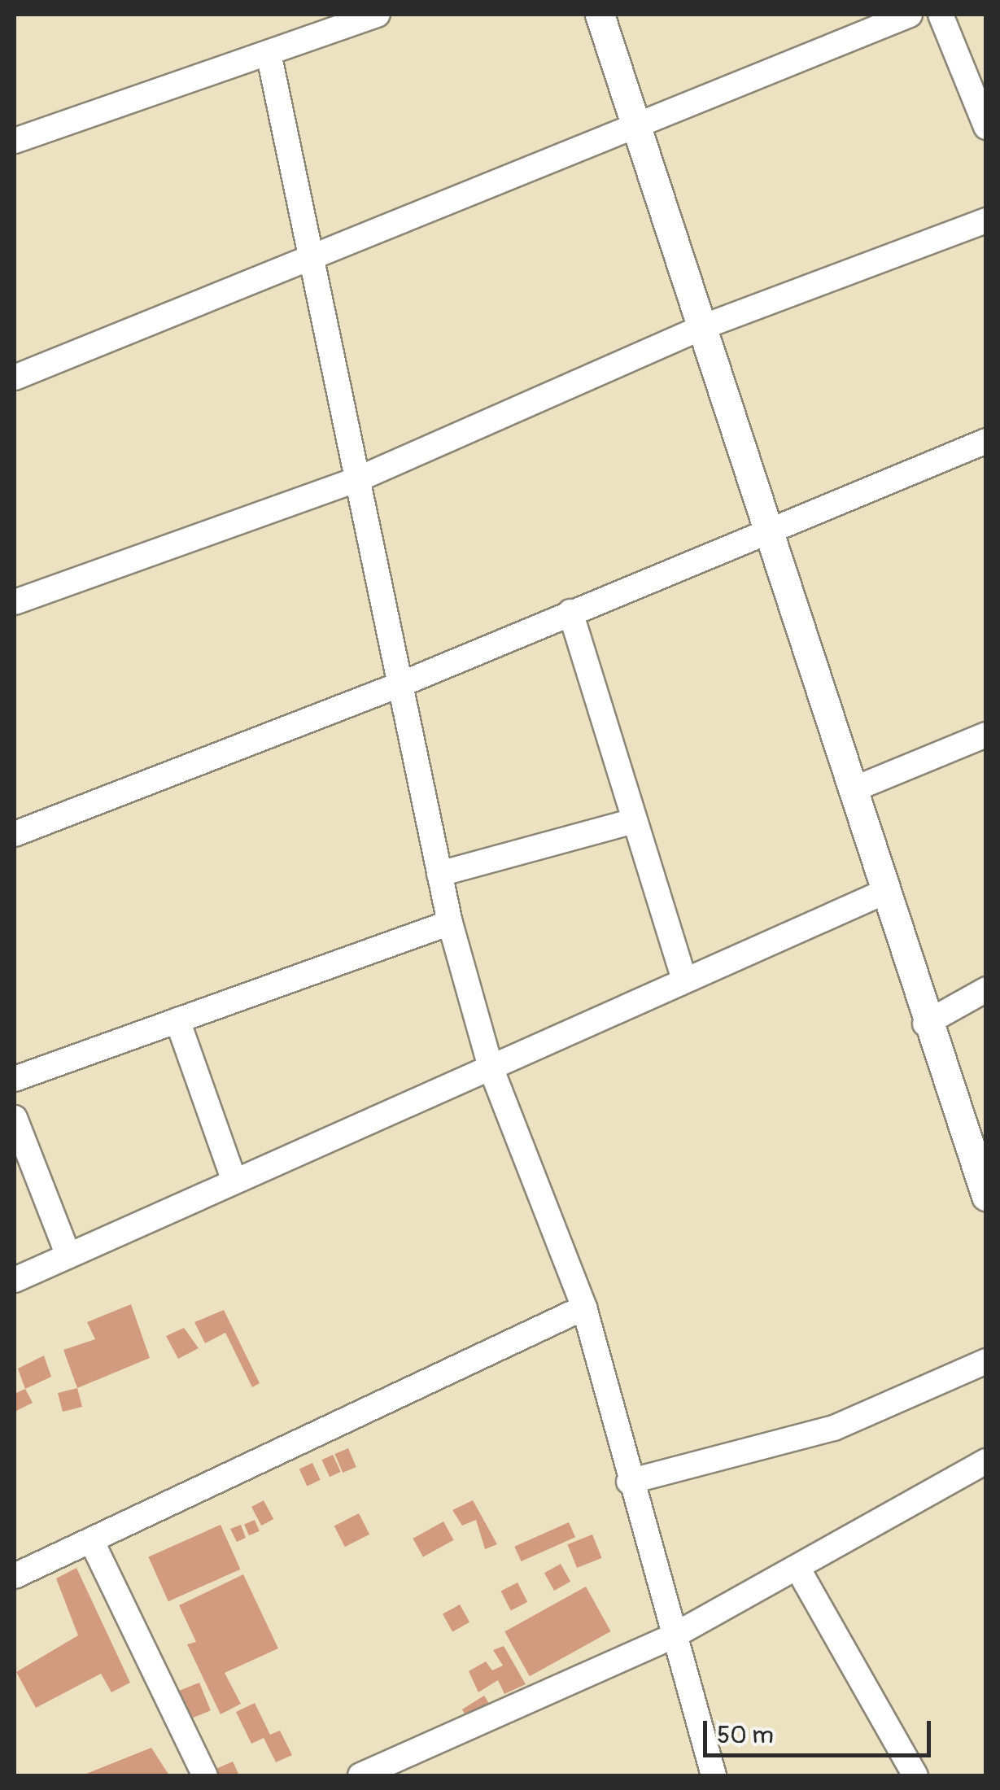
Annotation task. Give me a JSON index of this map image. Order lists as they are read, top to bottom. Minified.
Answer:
{"scale_bar":"50 m"}
